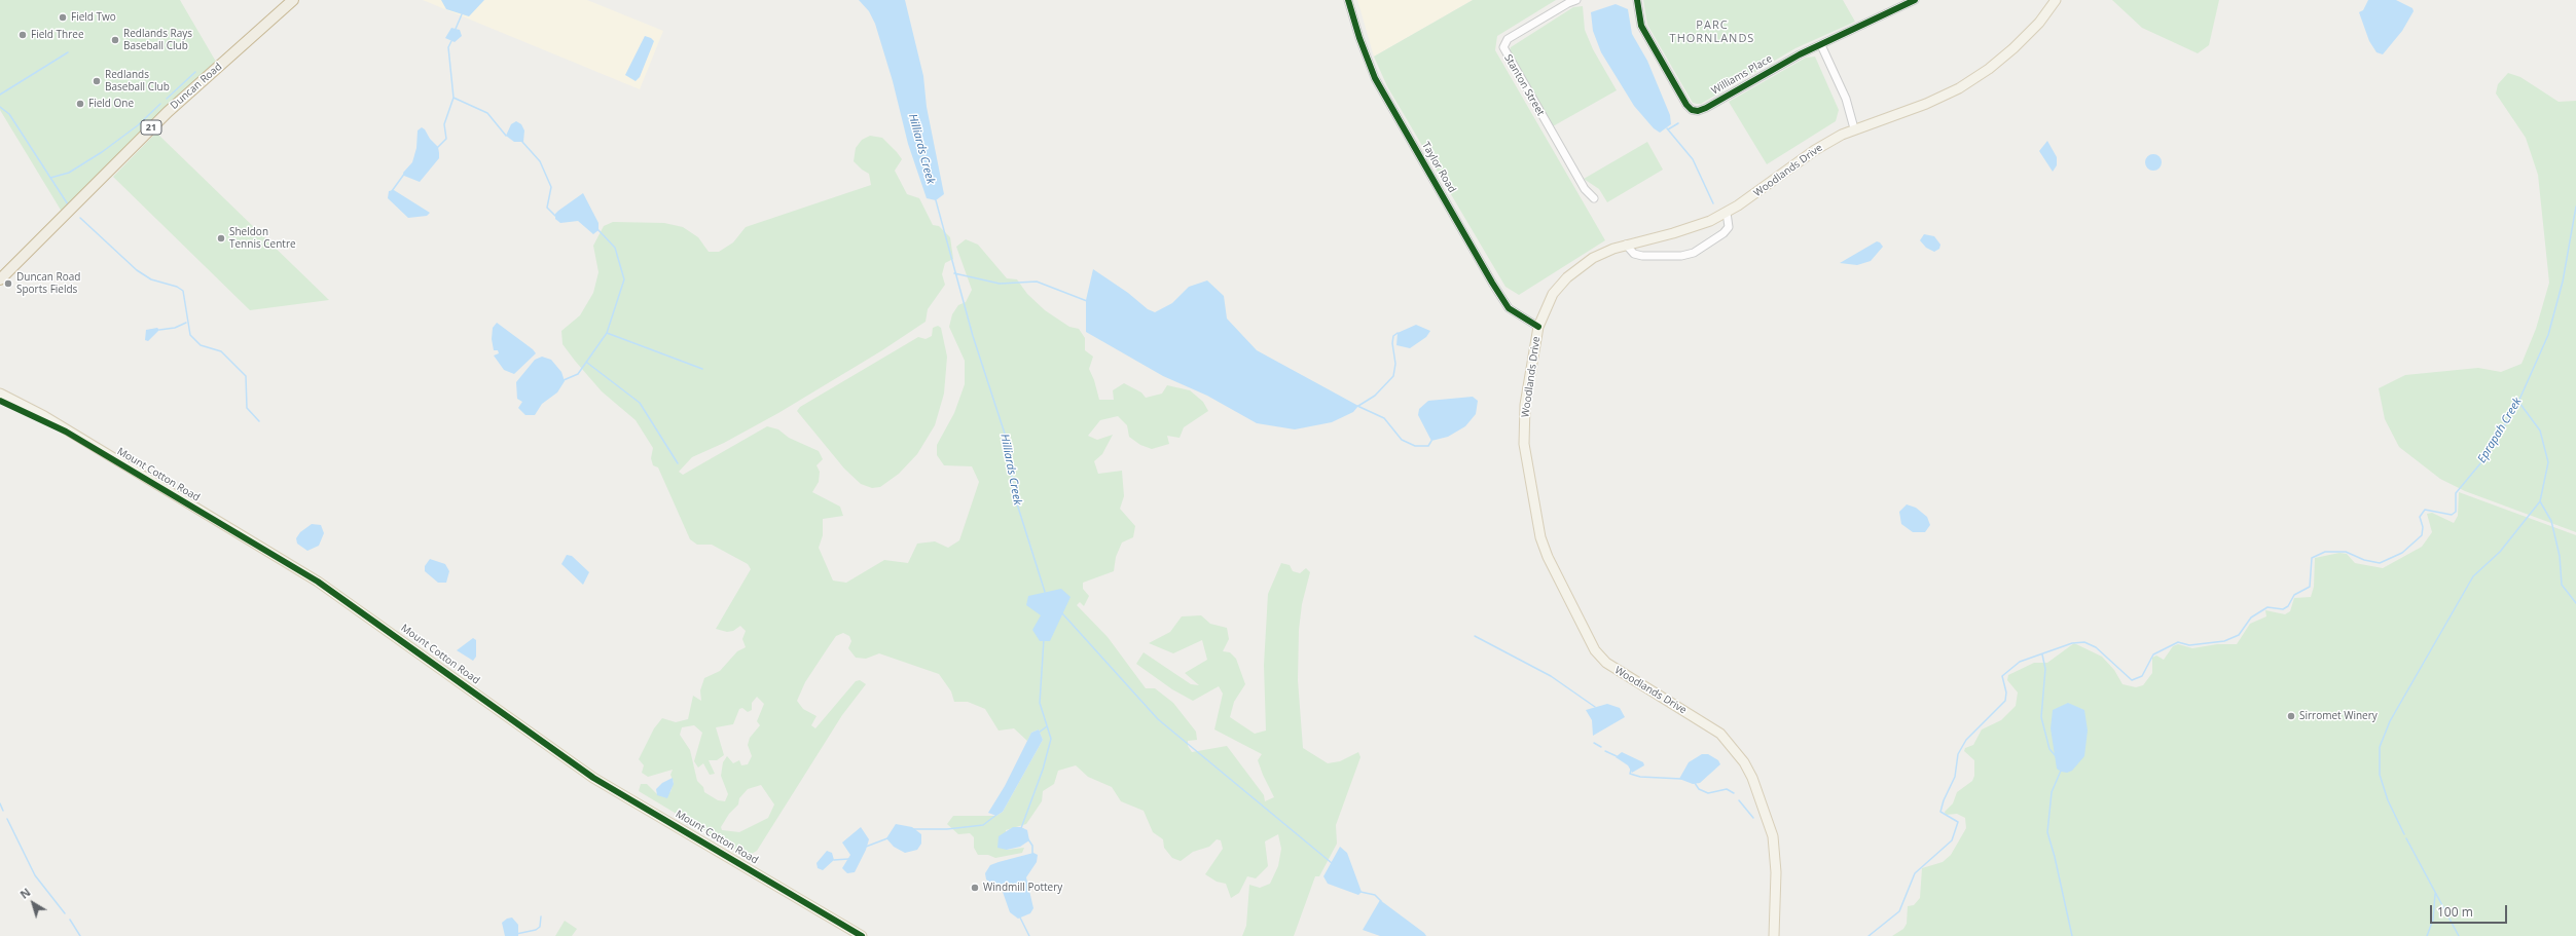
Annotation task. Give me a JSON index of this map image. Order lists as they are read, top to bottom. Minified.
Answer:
{"streets":{"highway":["Duncan Road","21"],"main road":["Woodlands Drive","Mount Cotton Road"],"street":["Williams Place","Stanton Street","Taylor Road"]},"crossings":[["Taylor Road","Woodlands Drive"]],"districts":["PARC THORNLANDS"],"water":["Hilliards Creek","Eprapah Creek"],"places":["Field Two","Field Three","Redlands Rays Baseball Club","Redlands Baseball Club","Field One","Sheldon Tennis Centre","Duncan Road Sports Fields","Sirromet Winery","Windmill Pottery"],"scale_bar":"100 m","north":"top left"}
